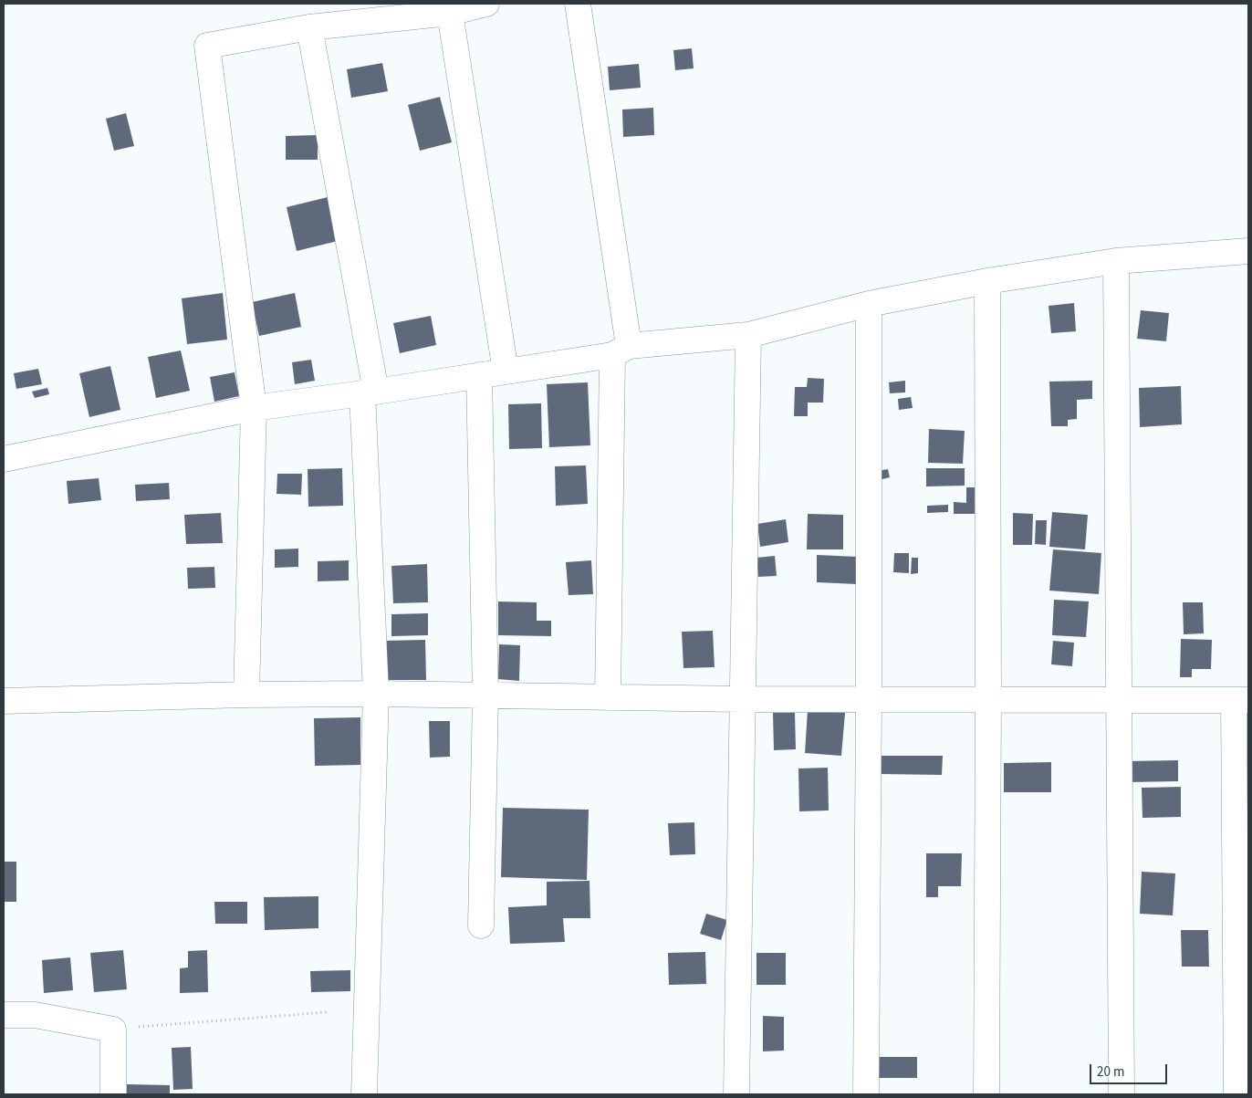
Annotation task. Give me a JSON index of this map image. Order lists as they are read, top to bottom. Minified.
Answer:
{"scale_bar":"20 m"}
